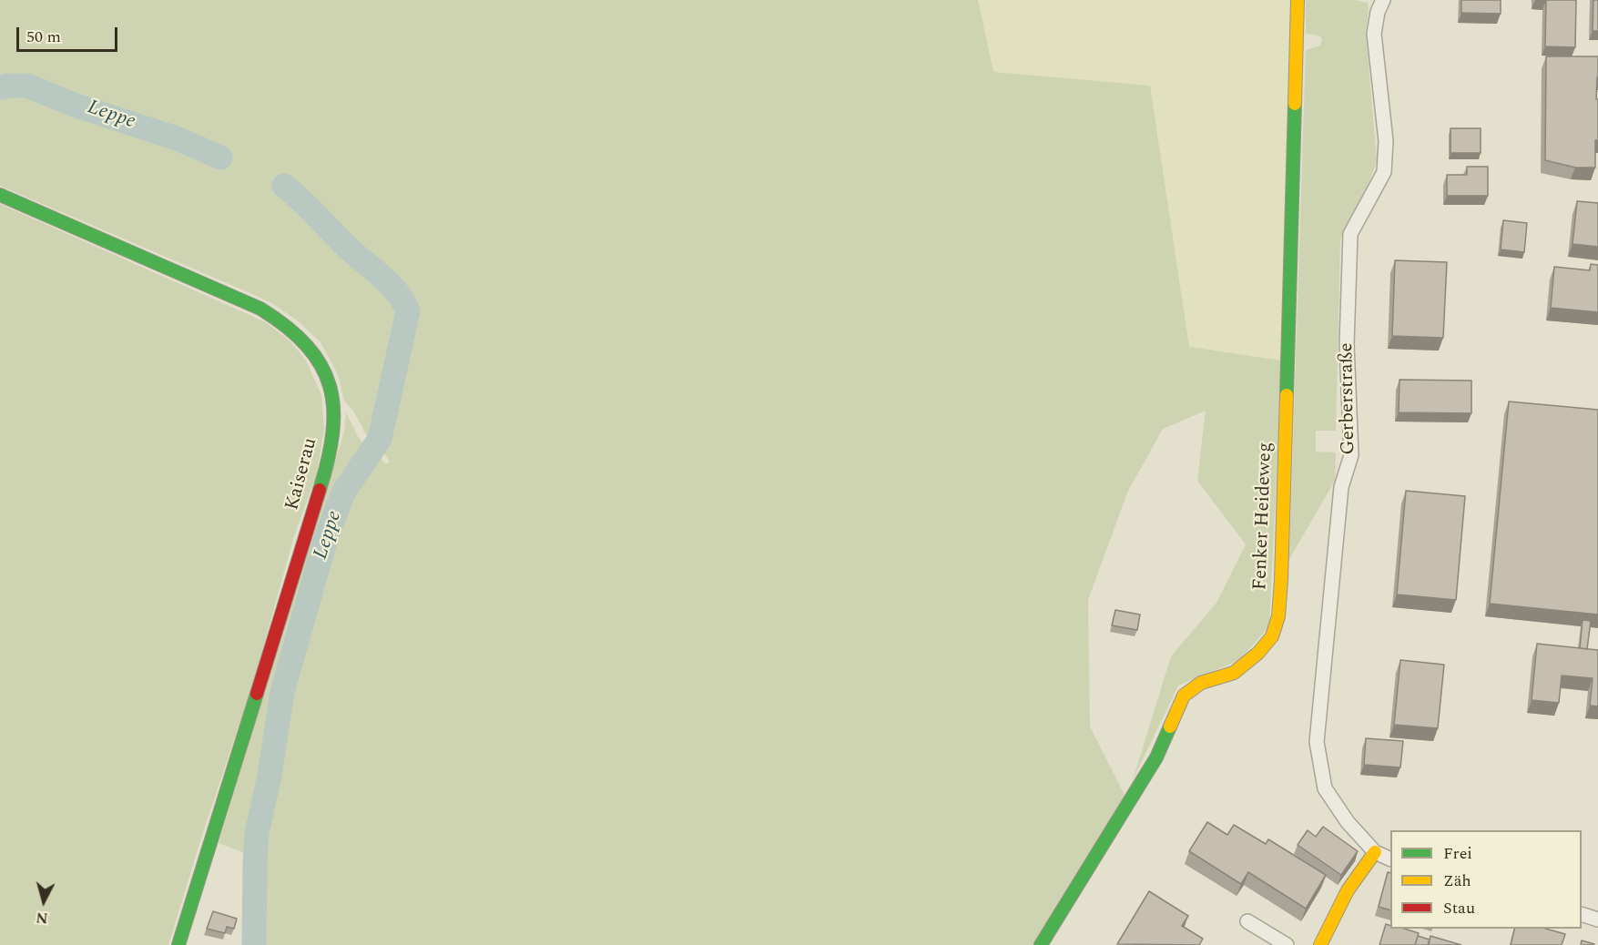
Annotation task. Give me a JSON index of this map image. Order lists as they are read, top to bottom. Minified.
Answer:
{"streets":{"street":["Gerberstraße","Kaiserau","Fenker Heideweg"]},"water":["Leppe"],"legend":["Frei","Zäh","Stau"],"scale_bar":"50 m","north":"bottom"}
